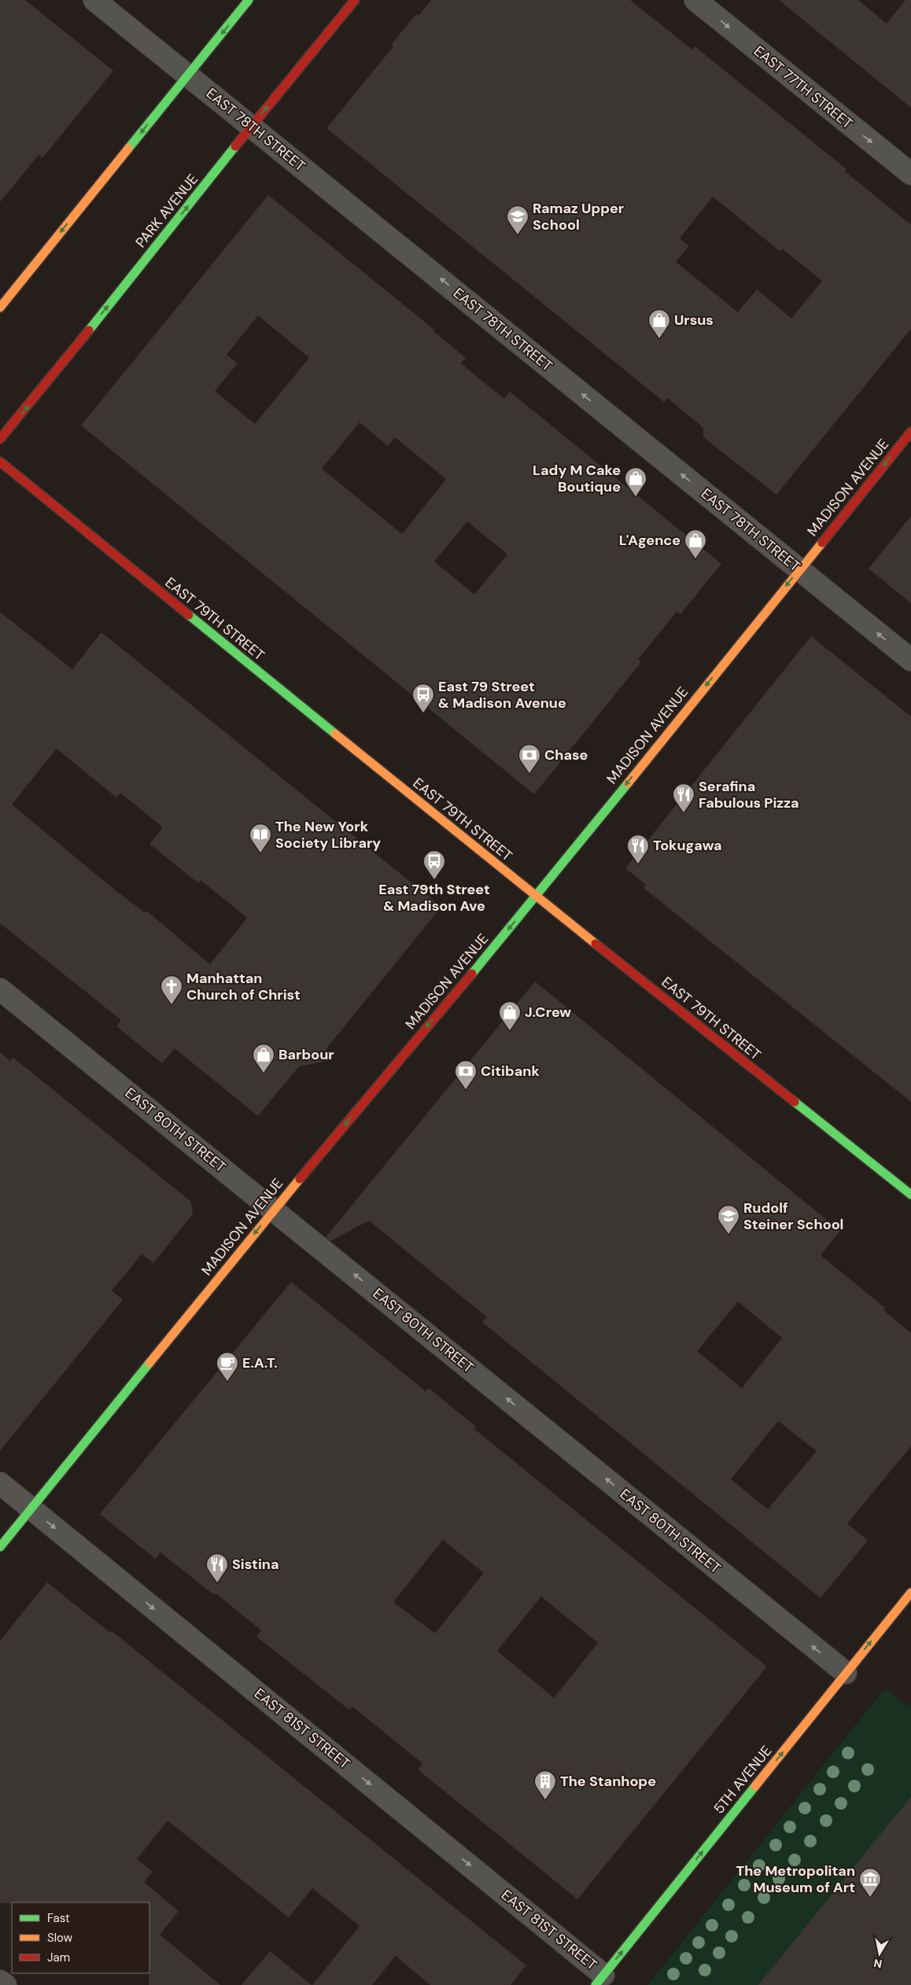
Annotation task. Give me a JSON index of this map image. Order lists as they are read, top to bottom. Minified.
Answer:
{"streets":{"main road":["PARK AVENUE","MADISON AVENUE","EAST 79TH STREET","5TH AVENUE"],"street":["EAST 77TH STREET","EAST 78TH STREET","EAST 80TH STREET","EAST 81ST STREET"]},"crossings":[["EAST 78TH STREET","PARK AVENUE"],["EAST 78TH STREET","MADISON AVENUE"],["MADISON AVENUE","EAST 79TH STREET"],["MADISON AVENUE","EAST 80TH STREET"],["MADISON AVENUE","EAST 81ST STREET"],["EAST 80TH STREET","5TH AVENUE"],["EAST 81ST STREET","5TH AVENUE"]],"one_way":["EAST 77TH STREET","EAST 78TH STREET","PARK AVENUE","MADISON AVENUE","EAST 80TH STREET","EAST 81ST STREET","5TH AVENUE"],"places":{"school or university":["Ramaz Upper School","Rudolf Steiner School"],"shop":["Ursus","Lady M Cake Boutique","L'Agence","J.Crew","Barbour"],"bus stop":["East 79 Street & Madison Avenue","East 79th Street & Madison Ave"],"bank":["Chase","Citibank"],"restaurant":["Serafina Fabulous Pizza","Tokugawa","Sistina"],"library":["The New York Society Library"],"church":["Manhattan Church of Christ"],"cafe":["E.A.T."],"building":["The Stanhope"],"museum":["The Metropolitan Museum of Art"]},"legend":["Fast","Slow","Jam"],"north":"bottom"}
